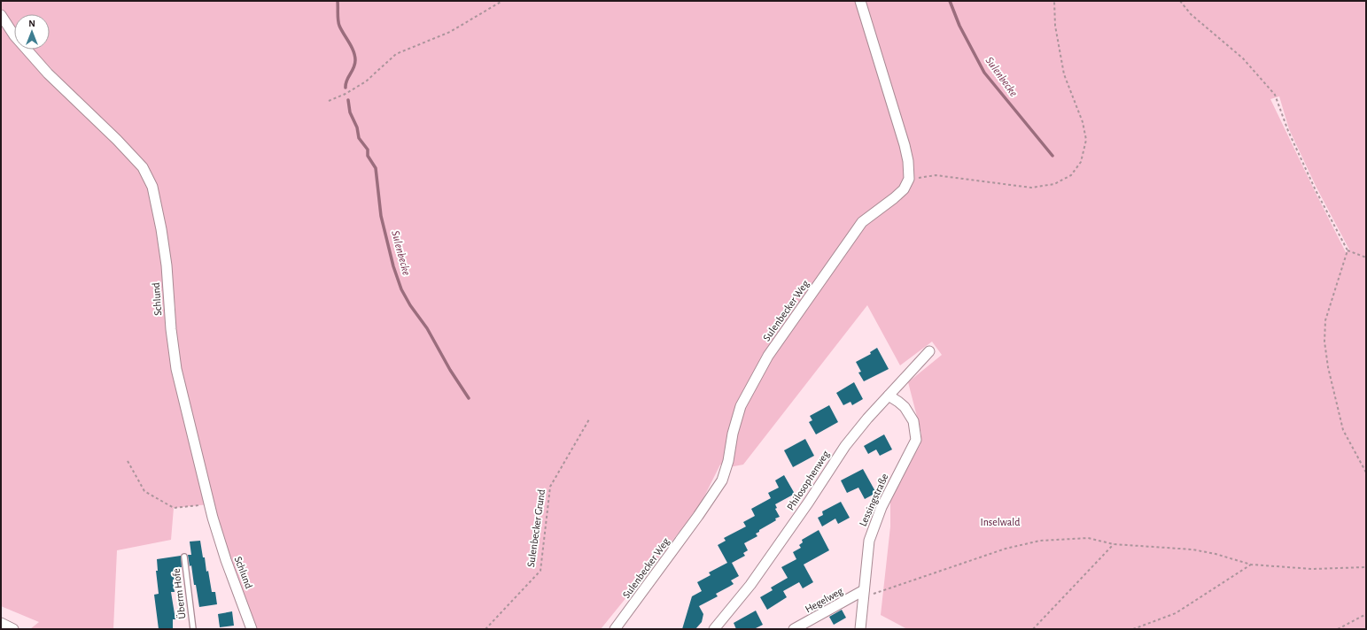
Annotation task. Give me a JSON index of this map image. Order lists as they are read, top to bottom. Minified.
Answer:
{"streets":{"street":["Schlund","Sulenbecker Weg","Philosophenweg","Lessingstraße","Hegelweg"],"lane":["Überm Hofe"],"path":["Sulenbecker Grund"]},"crossings":[["Philosophenweg","Lessingstraße"],["Lessingstraße","Hegelweg"]],"water":["Sulenbecke"],"parks":["Inselwald"],"north":"top"}
